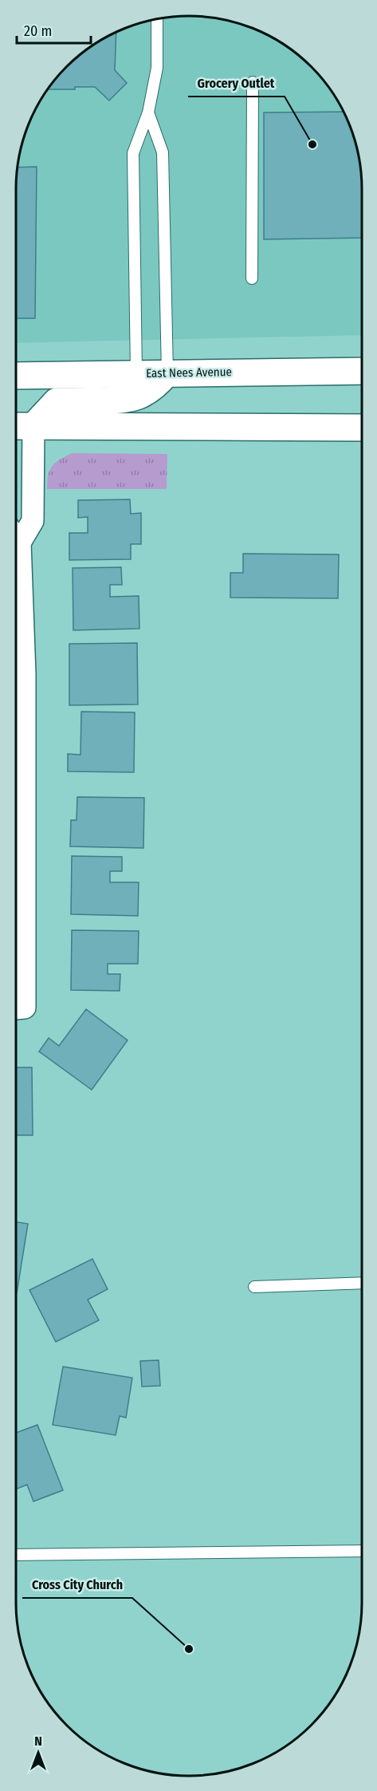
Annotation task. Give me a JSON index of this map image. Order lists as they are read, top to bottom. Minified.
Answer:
{"streets":{"main road":["East Nees Avenue"]},"places":["Grocery Outlet","Cross City Church"],"scale_bar":"20 m","north":"top"}
